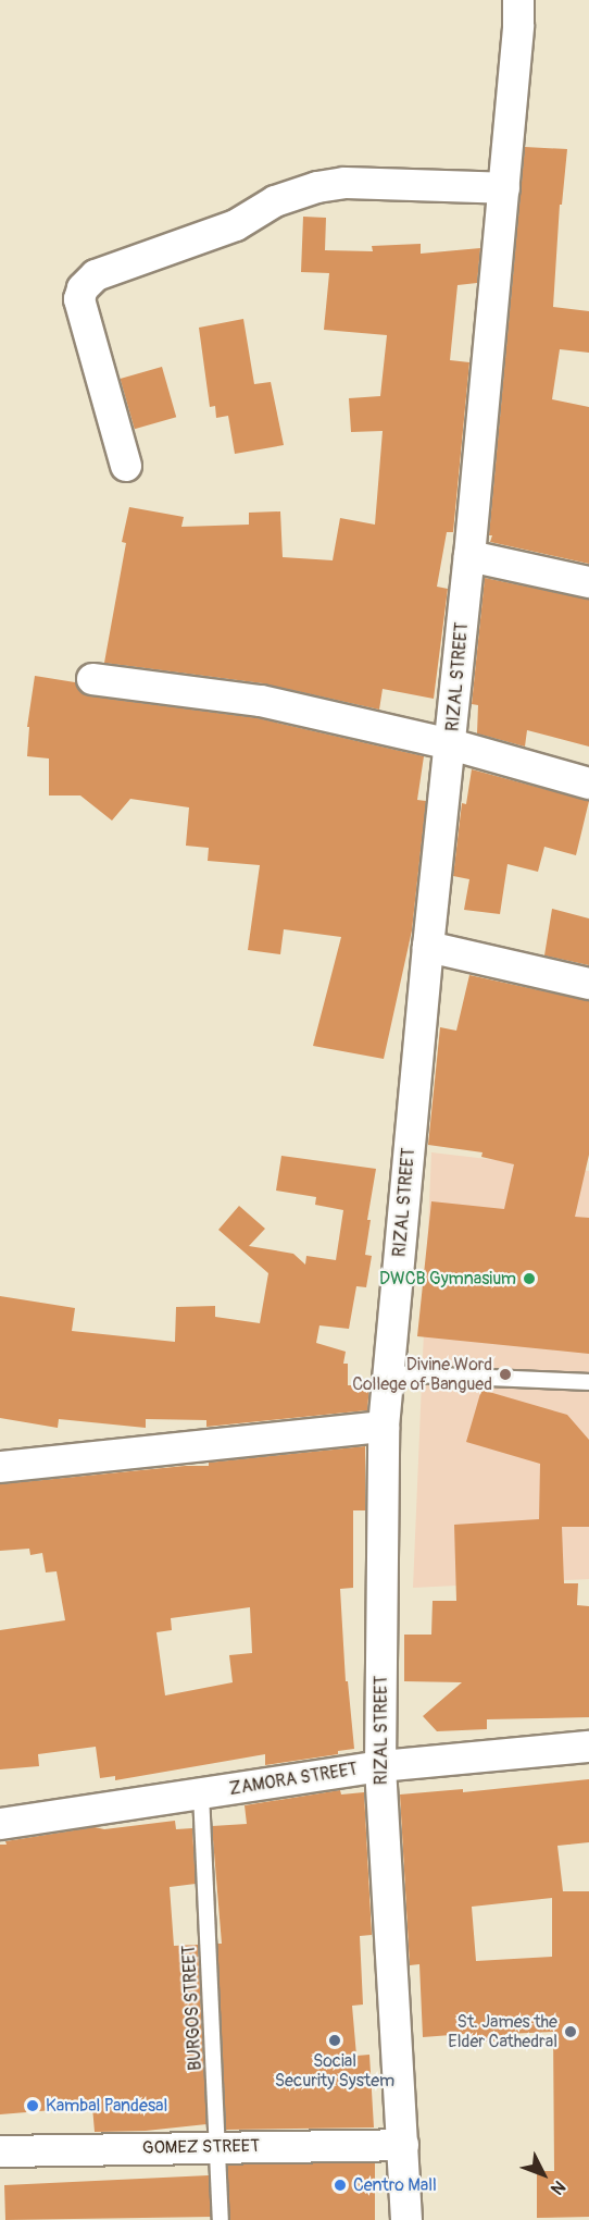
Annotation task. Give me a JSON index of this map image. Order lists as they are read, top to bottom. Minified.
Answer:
{"streets":{"street":["RIZAL STREET","ZAMORA STREET","GOMEZ STREET"],"lane":["BURGOS STREET"]},"crossings":[["RIZAL STREET","ZAMORA STREET"],["RIZAL STREET","GOMEZ STREET"],["ZAMORA STREET","BURGOS STREET"],["BURGOS STREET","GOMEZ STREET"]],"places":["DWCB Gymnasium","Divine Word College of Bangued","St. James the Elder Cathedral","Social Security System","Kambal Pandesal","Centro Mall"],"north":"bottom right"}
